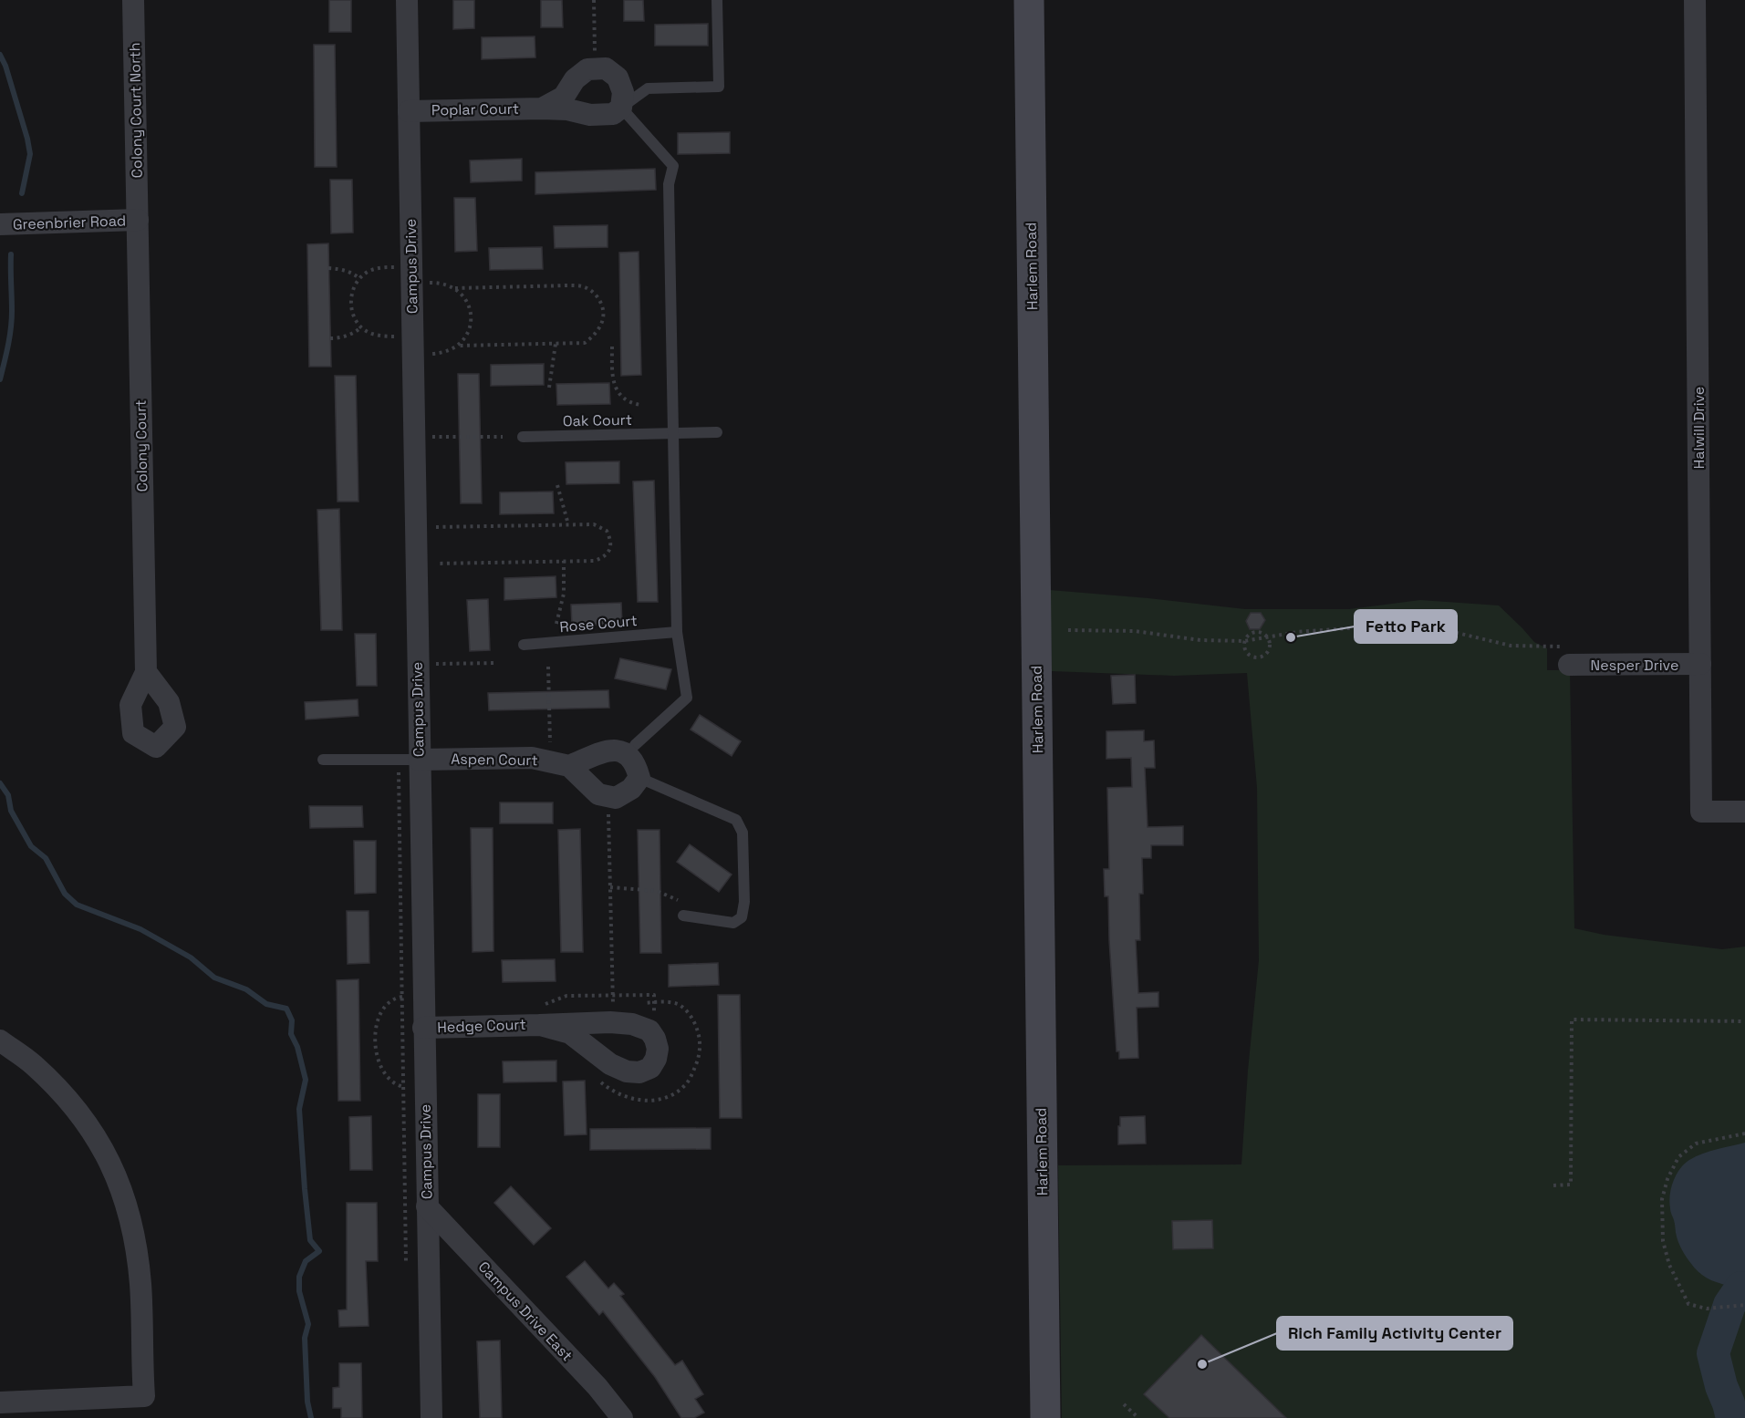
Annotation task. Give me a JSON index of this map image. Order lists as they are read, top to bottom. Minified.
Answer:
{"streets":{"main road":["Harlem Road"],"street":["Poplar Court","Colony Court North","Greenbrier Road","Campus Drive","Halwill Drive","Colony Court","Nesper Drive","Aspen Court","Hedge Court","Campus Drive East"],"lane":["Oak Court","Rose Court"]},"crossings":[["Poplar Court","Campus Drive"],["Colony Court North","Greenbrier Road"],["Colony Court North","Colony Court"],["Greenbrier Road","Colony Court"],["Campus Drive","Aspen Court"],["Campus Drive","Hedge Court"],["Campus Drive","Campus Drive East"],["Halwill Drive","Nesper Drive"]],"places":["Fetto Park","Rich Family Activity Center"]}
